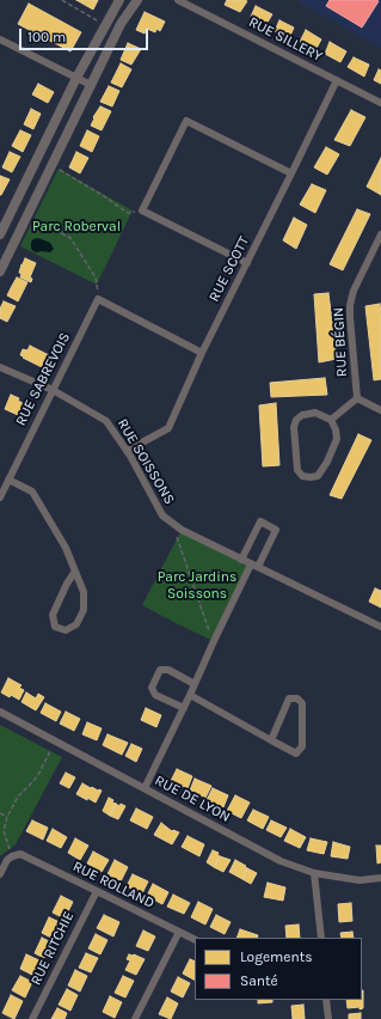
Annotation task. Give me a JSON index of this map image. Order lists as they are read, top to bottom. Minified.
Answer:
{"streets":{"street":["RUE SILLERY","RUE SCOTT","RUE BÉGIN","RUE SABREVOIS","RUE SOISSONS","RUE DE LYON","RUE ROLLAND","RUE RITCHIE"]},"crossings":[["RUE SILLERY","RUE SCOTT"],["RUE SCOTT","RUE SOISSONS"],["RUE SABREVOIS","RUE SOISSONS"],["RUE ROLLAND","RUE RITCHIE"]],"parks":["Parc Roberval","Parc Jardins Soissons"],"legend":["Logements","Santé"],"scale_bar":"100 m"}
